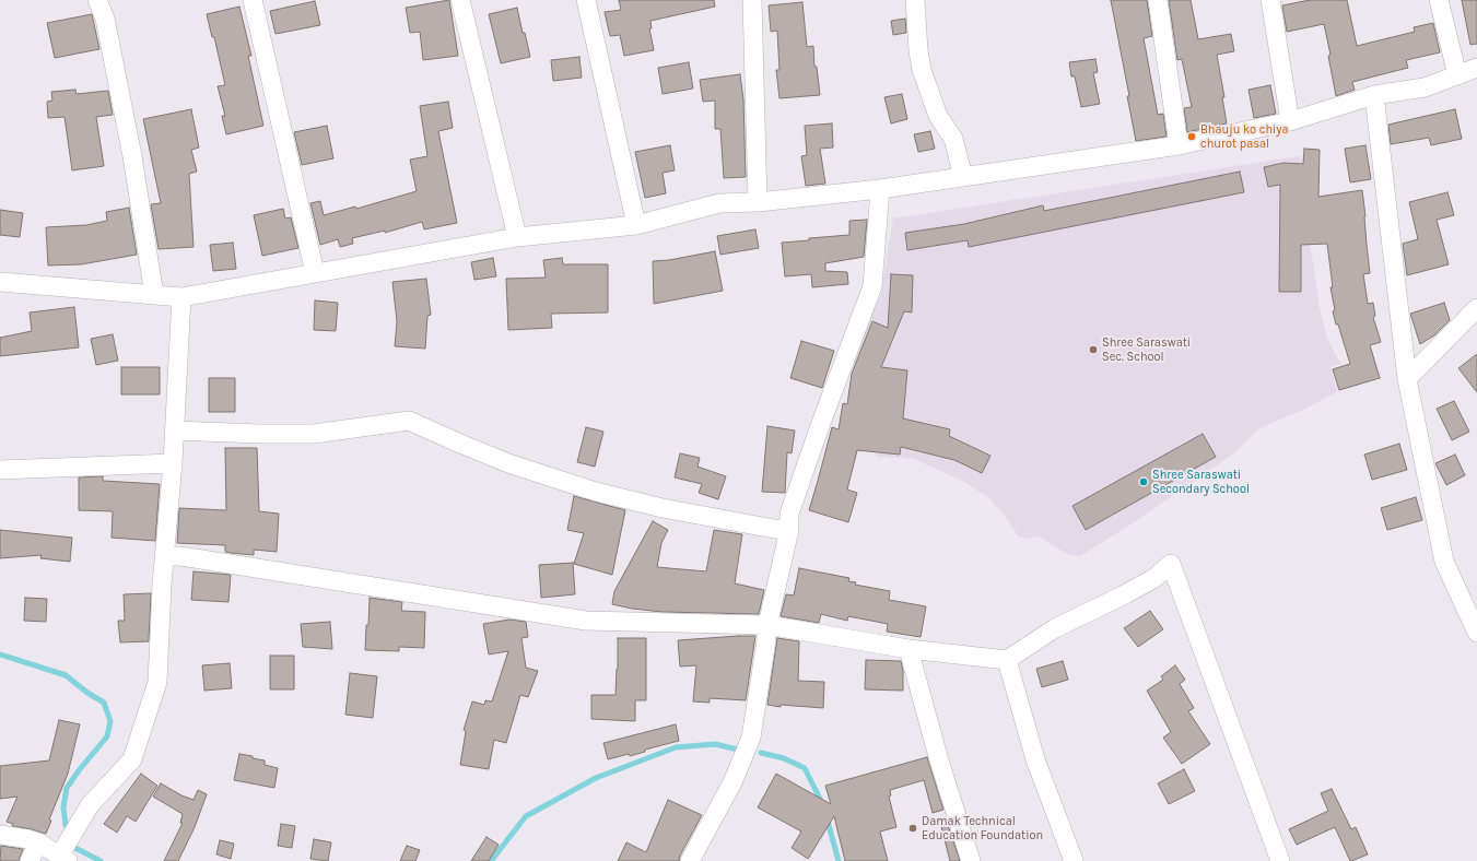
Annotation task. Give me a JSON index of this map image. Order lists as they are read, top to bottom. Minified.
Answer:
{"places":["Bhauju ko chiya churot pasal","Shree Saraswati Sec. School","Shree Saraswati Secondary School","Damak Technical Education Foundation"]}
